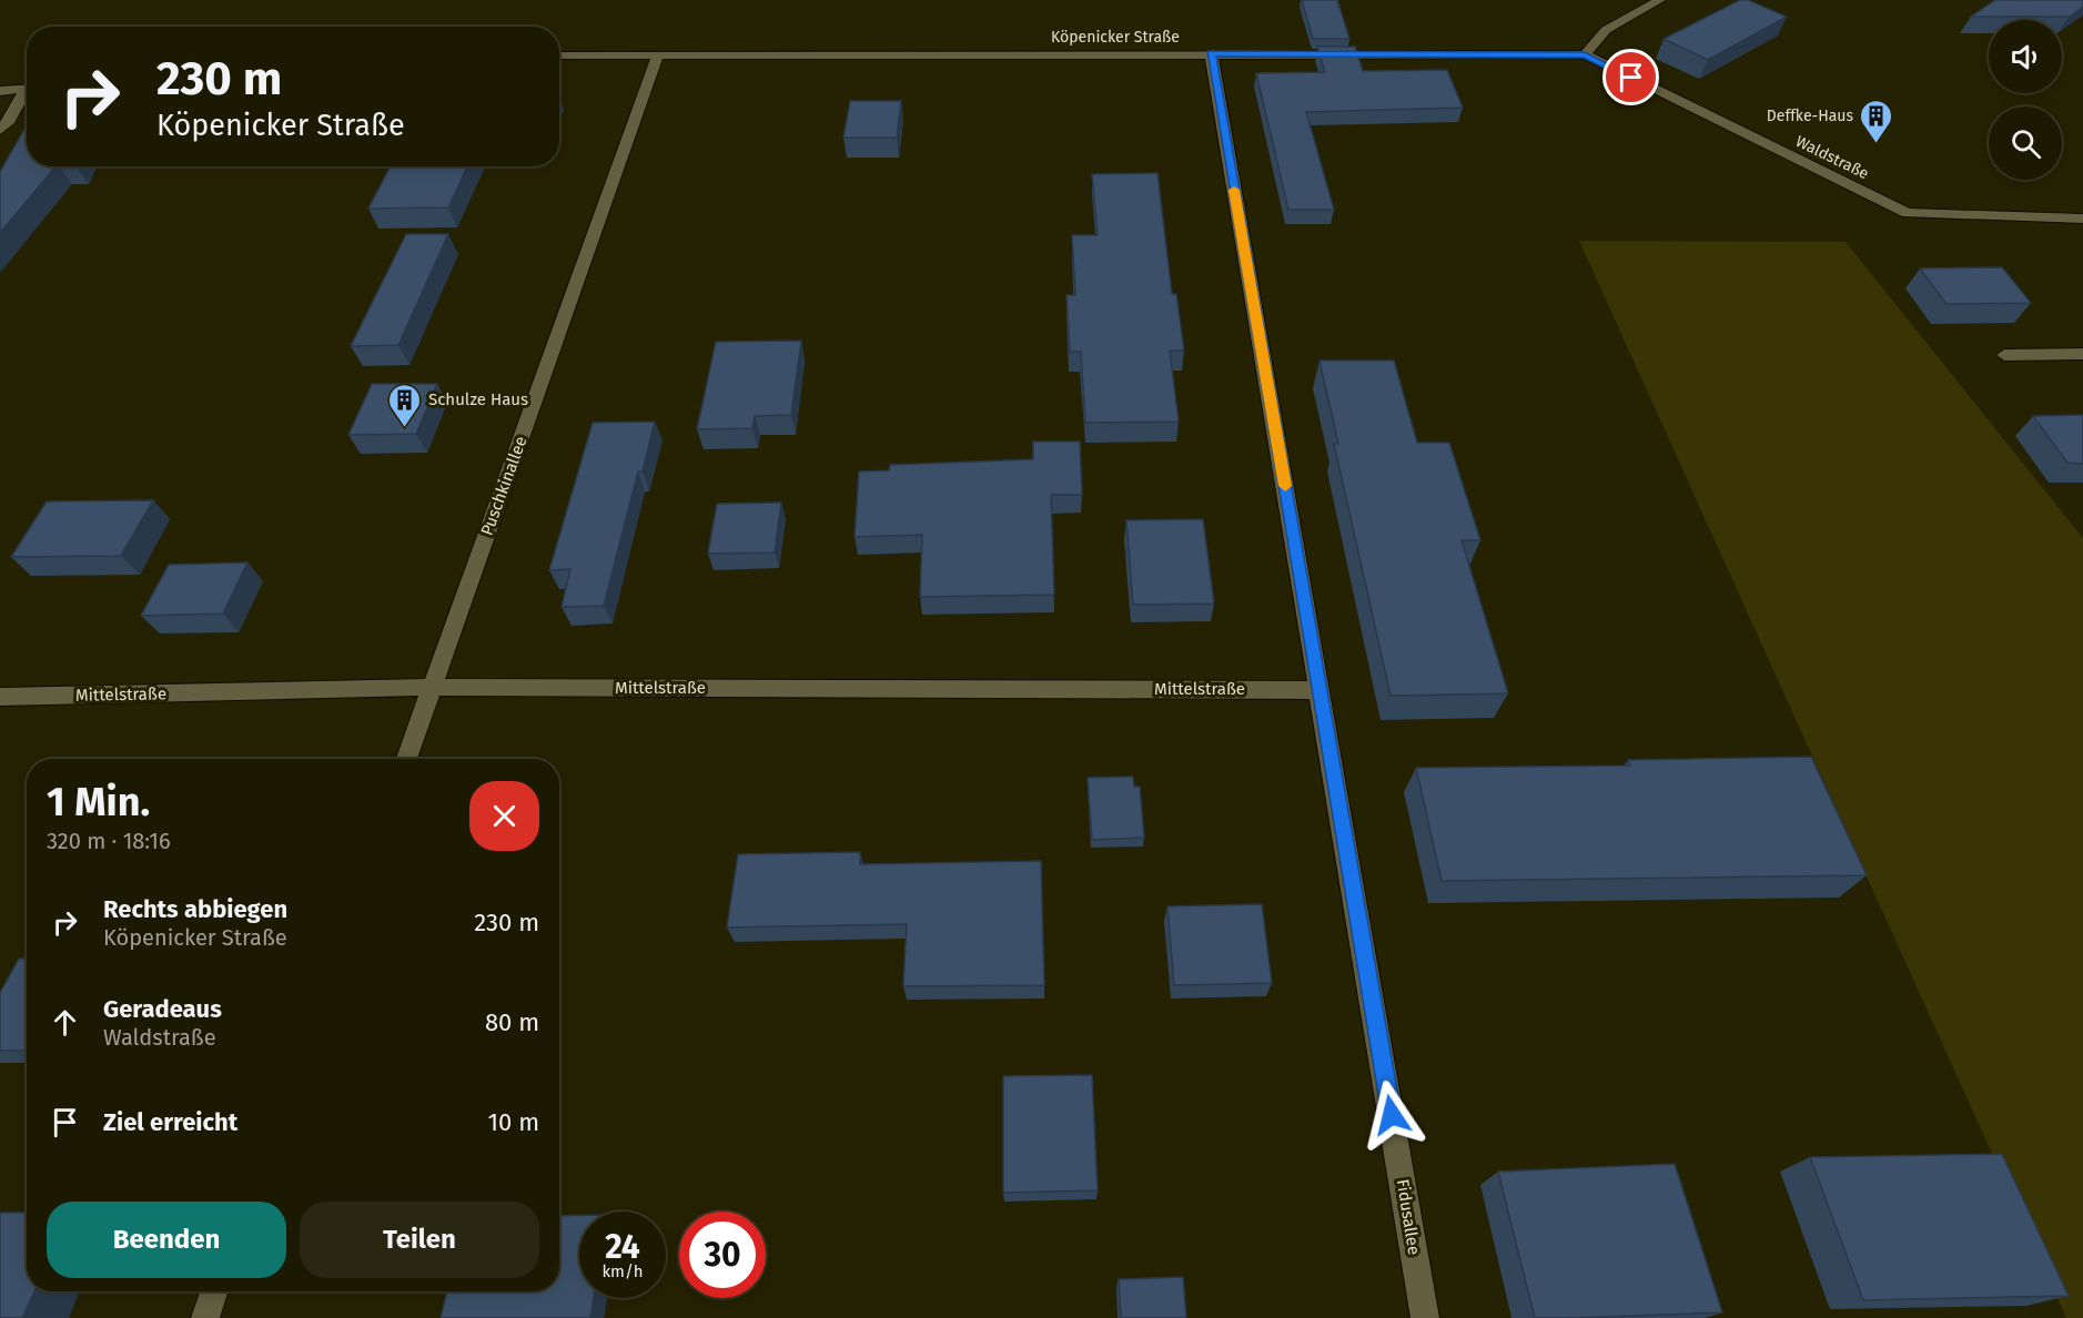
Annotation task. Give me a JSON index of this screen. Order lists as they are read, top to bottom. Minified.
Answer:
{"streets":{"street":["Köpenicker Straße","Waldstraße","Puschkinallee","Mittelstraße","Fidusallee"]},"crossings":[["Köpenicker Straße","Waldstraße"],["Köpenicker Straße","Puschkinallee"],["Köpenicker Straße","Fidusallee"],["Puschkinallee","Mittelstraße"],["Mittelstraße","Fidusallee"]],"places":{"building":["Deffke-Haus","Schulze Haus"]},"page":{"turn":["230 m","Köpenicker Straße"],"heading":["1 Min.","320 m · 18:16"],"list":[{"name":"Rechts abbiegen","note":"Köpenicker Straße","value":"230 m"},{"name":"Geradeaus","note":"Waldstraße","value":"80 m"},{"name":"Ziel erreicht","value":"10 m"}],"buttons":["Beenden","Teilen"],"speed":"24 km/h","limit":"30"}}
